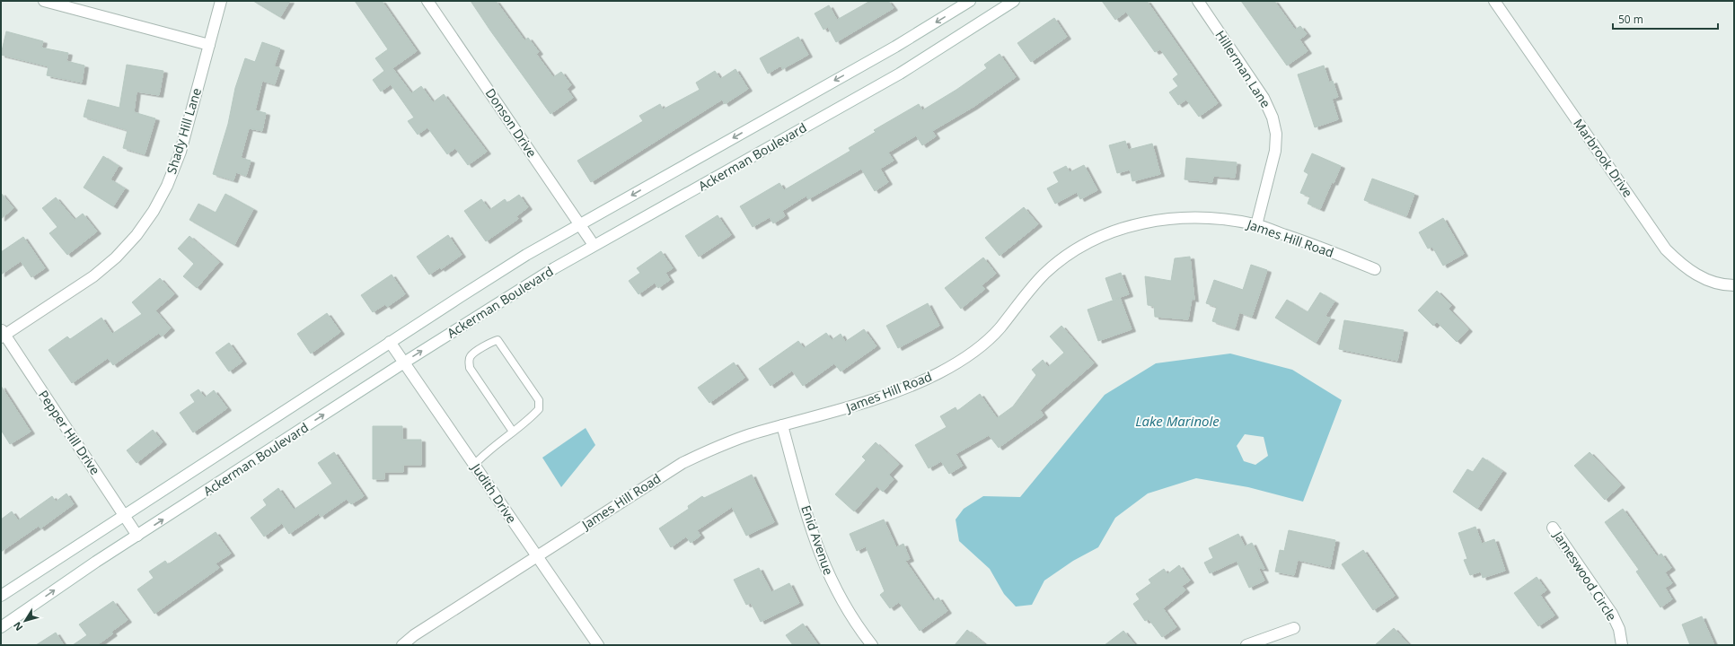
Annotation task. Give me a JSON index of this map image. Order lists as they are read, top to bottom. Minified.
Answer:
{"streets":{"street":["Hillerman Lane","Donson Drive","Shady Hill Lane","Ackerman Boulevard","Marbrook Drive","James Hill Road","Pepper Hill Drive","Judith Drive","Enid Avenue","Jameswood Circle"]},"crossings":[["Hillerman Lane","James Hill Road"],["Donson Drive","Ackerman Boulevard"],["Shady Hill Lane","Pepper Hill Drive"],["Ackerman Boulevard","Pepper Hill Drive"],["Ackerman Boulevard","Judith Drive"],["James Hill Road","Judith Drive"],["James Hill Road","Enid Avenue"]],"water":["Lake Marinole"],"scale_bar":"50 m","north":"bottom left"}
